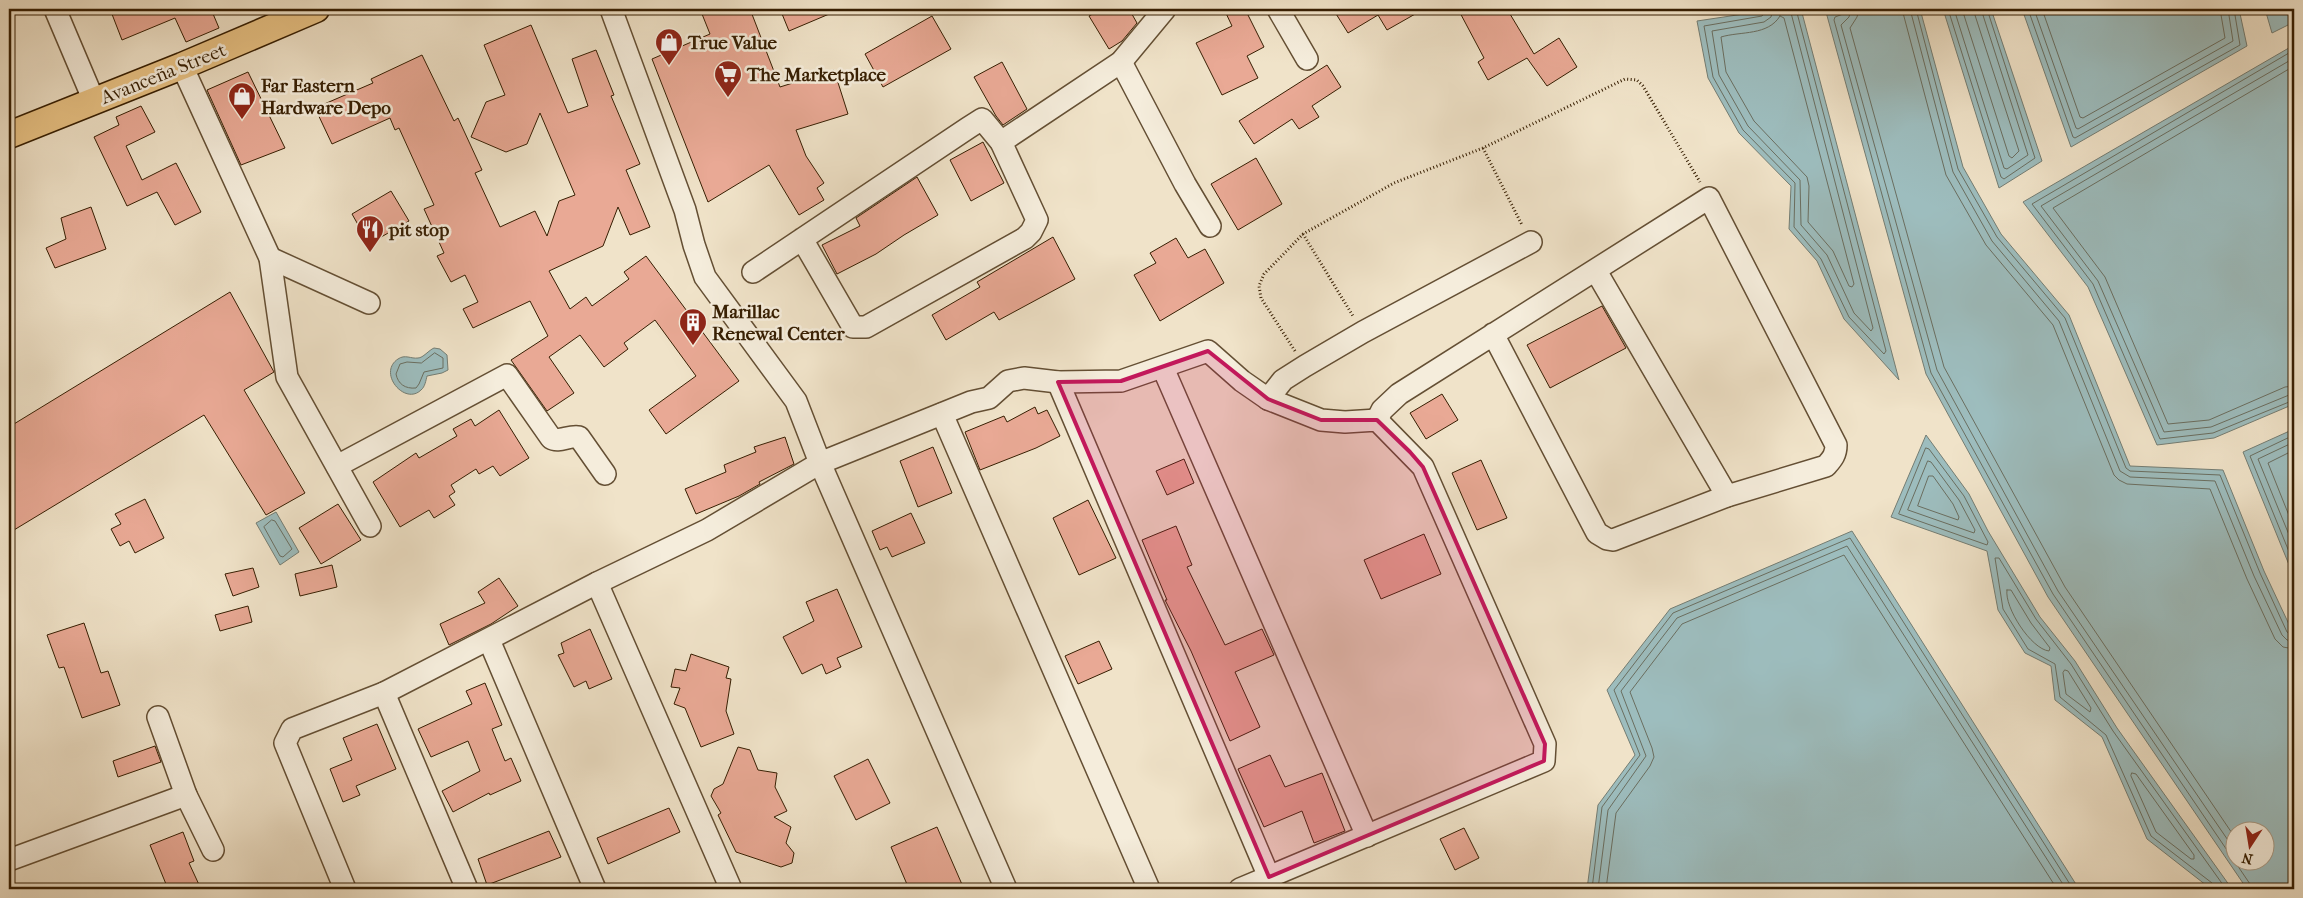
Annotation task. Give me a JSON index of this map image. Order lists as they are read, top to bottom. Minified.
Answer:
{"streets":{"main road":["Avanceña Street"]},"places":{"shop":["True Value","Far Eastern Hardware Depo"],"supermarket":["The Marketplace"],"restaurant":["pit stop"],"building":["Marillac Renewal Center"]},"north":"bottom"}
